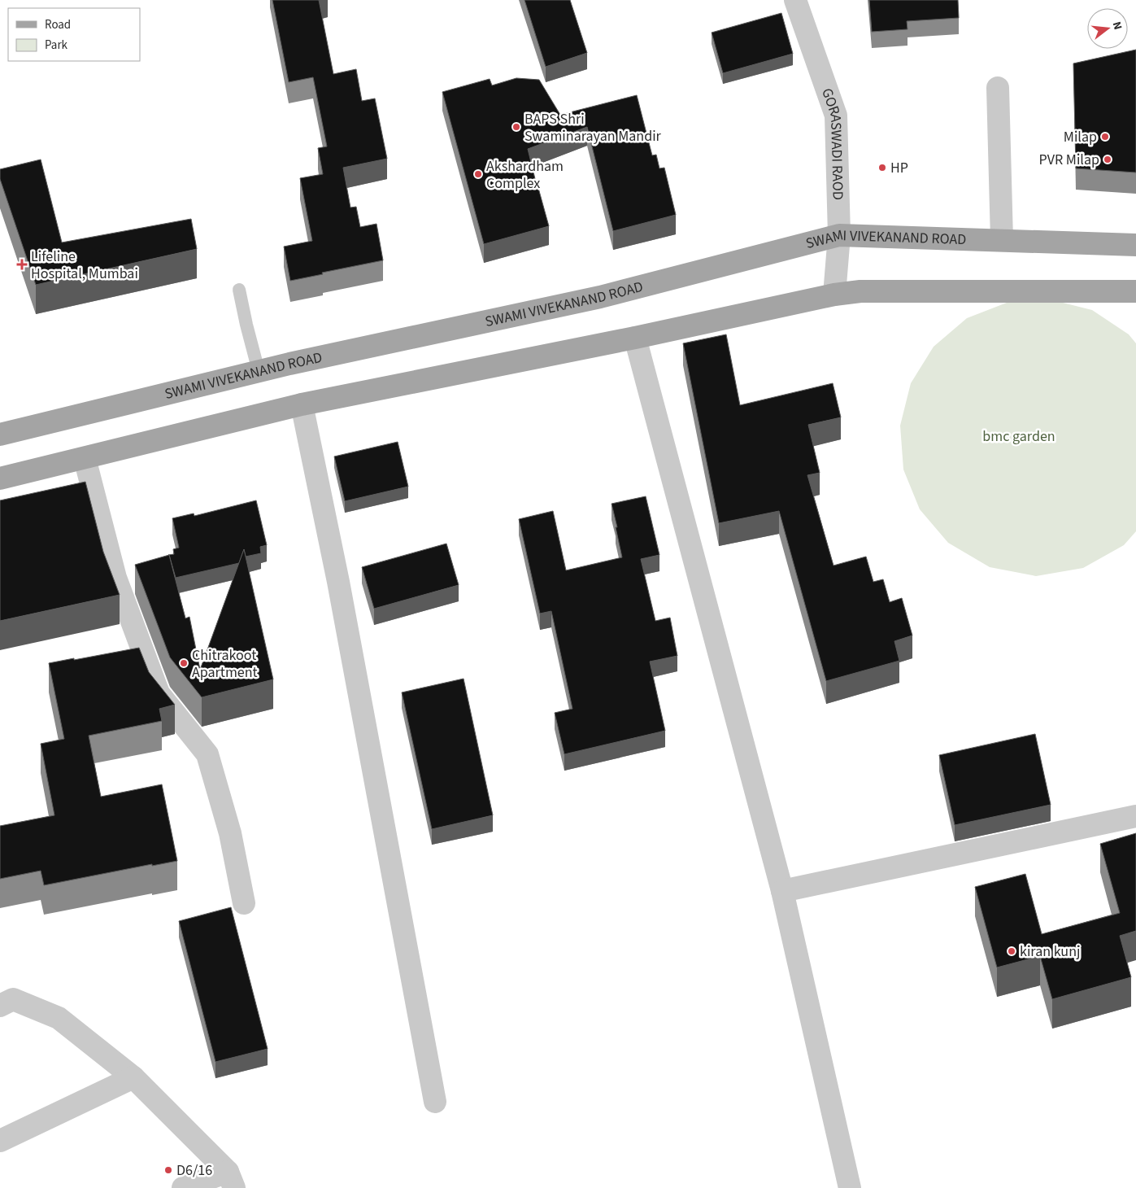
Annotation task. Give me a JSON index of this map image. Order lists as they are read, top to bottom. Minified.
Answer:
{"streets":{"main road":["SWAMI VIVEKANAND ROAD"],"street":["GORASWADI RAOD"]},"crossings":[["GORASWADI RAOD","SWAMI VIVEKANAND ROAD"]],"parks":["bmc garden"],"places":{"other":["BAPS Shri Swaminarayan Mandir","Milap","PVR Milap","HP","Akshardham Complex","Chitrakoot Apartment","kiran kunj","D6/16"],"health":["Lifeline Hospital, Mumbai"]},"legend":["Road","Park"],"north":"right"}
